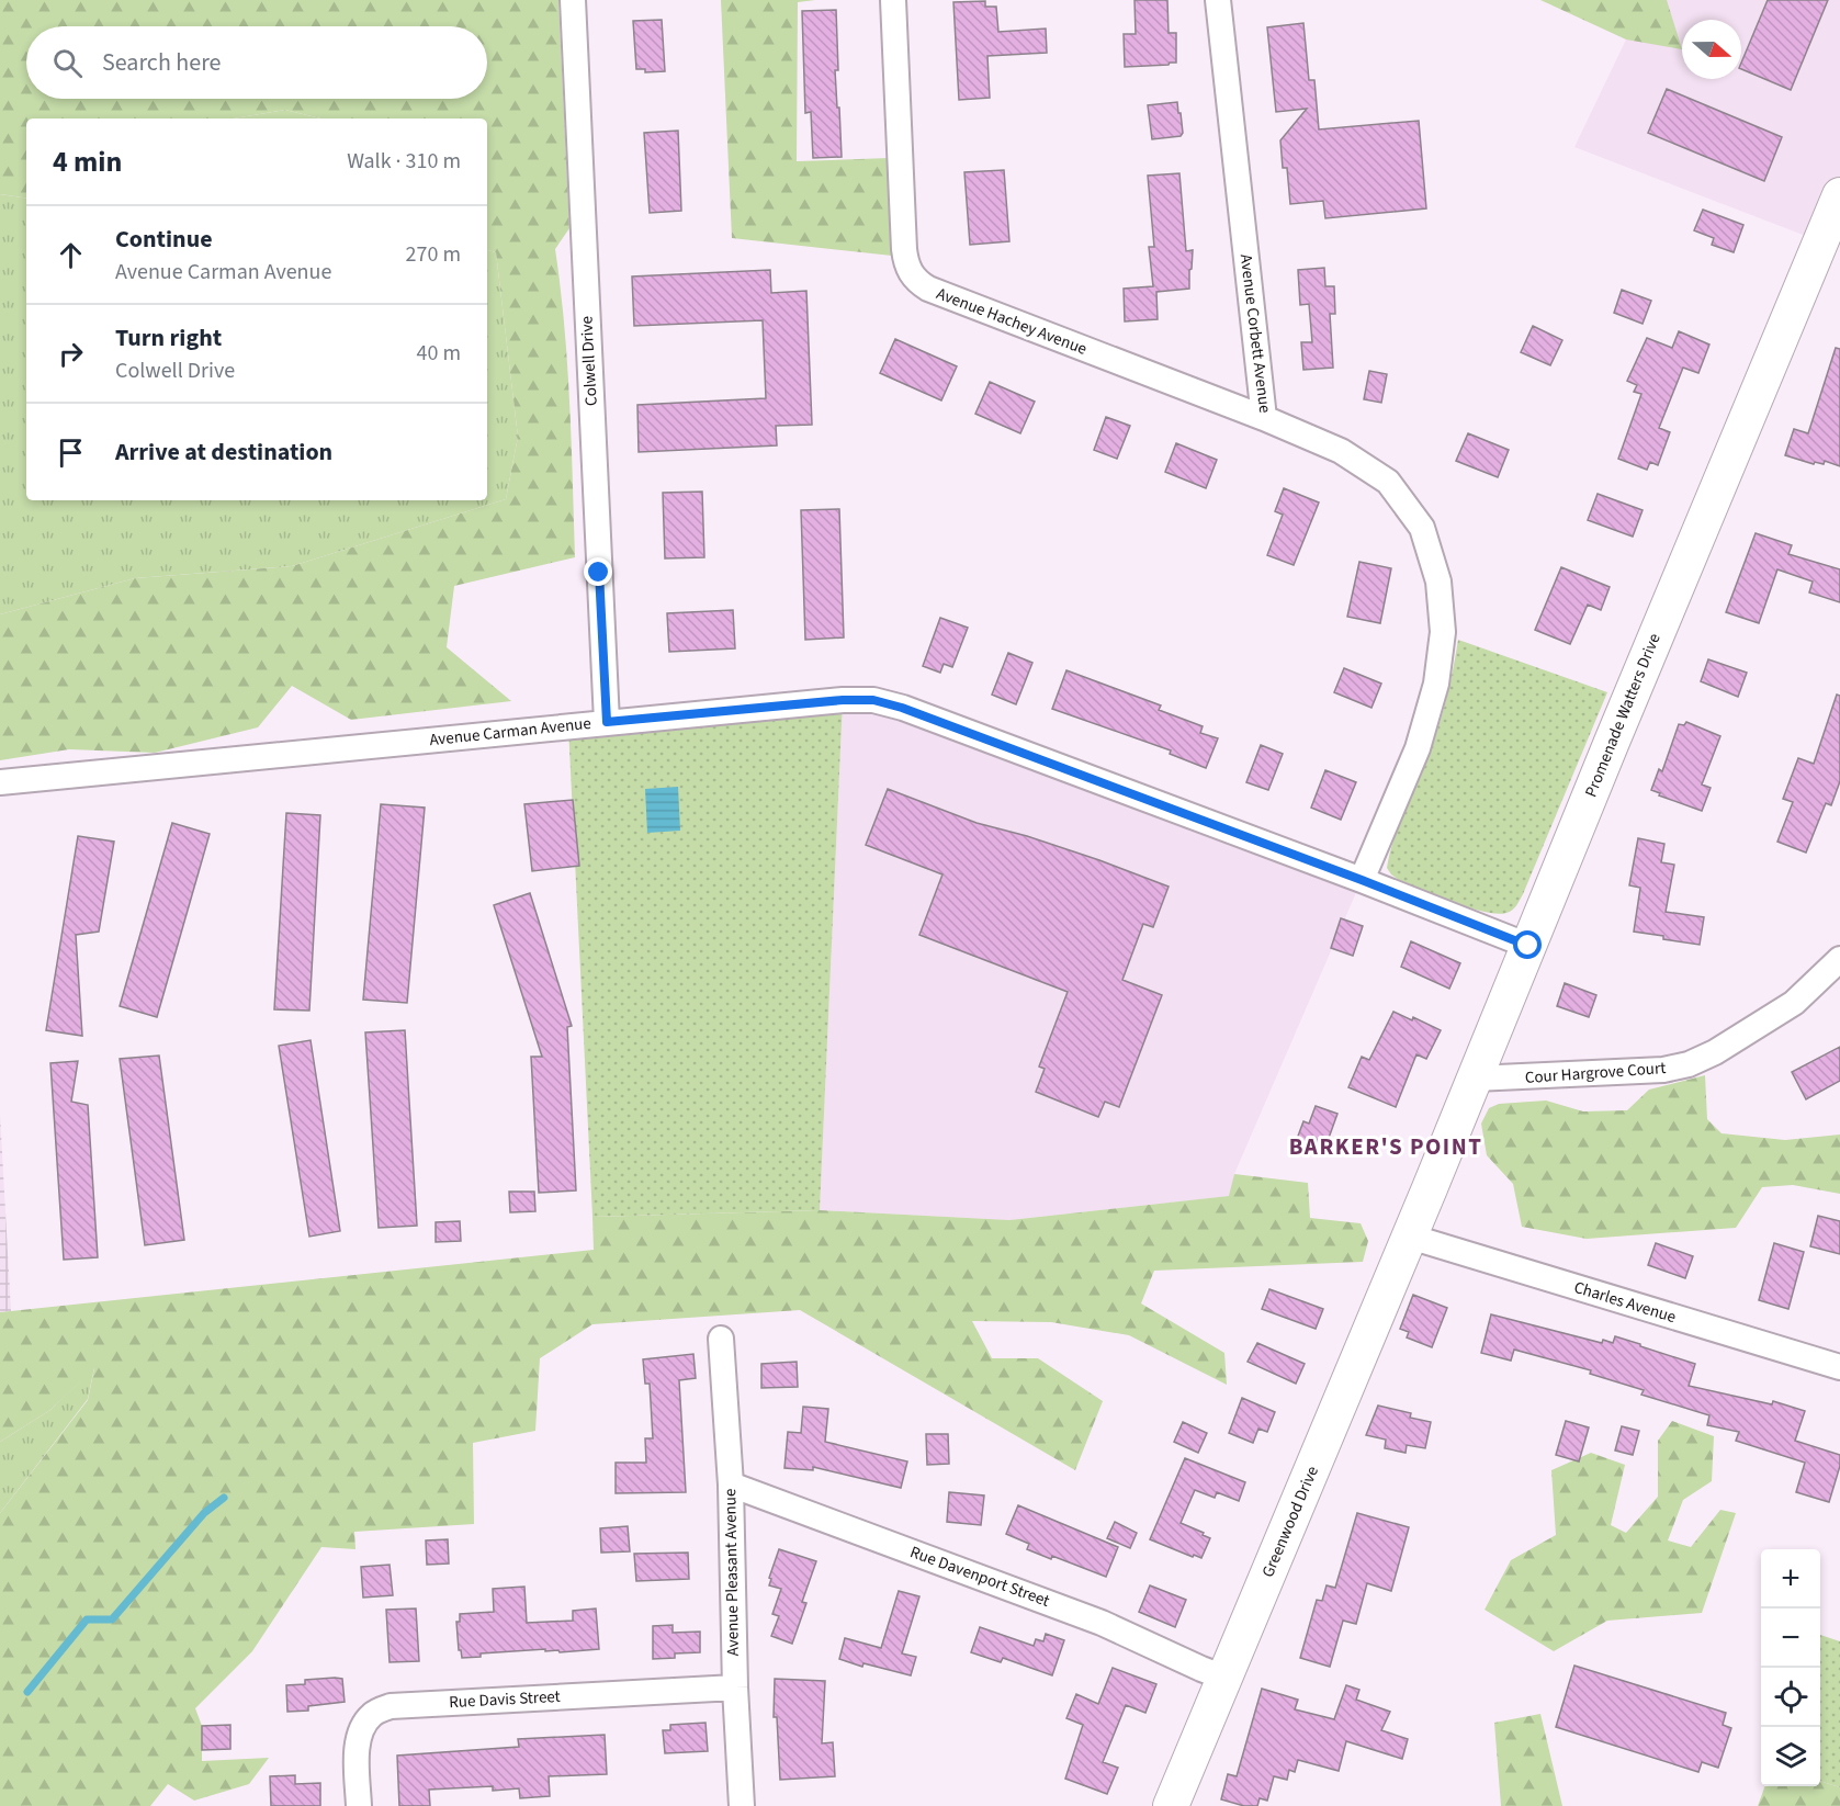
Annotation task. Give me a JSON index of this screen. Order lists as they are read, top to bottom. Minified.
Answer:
{"streets":{"main road":["Promenade Watters Drive","Greenwood Drive"],"street":["Avenue Hachey Avenue","Avenue Corbett Avenue","Colwell Drive","Avenue Carman Avenue","Cour Hargrove Court","Charles Avenue","Avenue Pleasant Avenue","Rue Davenport Street","Rue Davis Street"]},"crossings":[["Avenue Hachey Avenue","Avenue Corbett Avenue"],["Avenue Corbett Avenue","Avenue Carman Avenue"],["Colwell Drive","Avenue Carman Avenue"],["Promenade Watters Drive","Avenue Carman Avenue"],["Promenade Watters Drive","Cour Hargrove Court"],["Promenade Watters Drive","Charles Avenue"],["Promenade Watters Drive","Greenwood Drive"],["Charles Avenue","Greenwood Drive"],["Greenwood Drive","Rue Davenport Street"],["Avenue Pleasant Avenue","Rue Davenport Street"],["Avenue Pleasant Avenue","Rue Davis Street"]],"districts":["BARKER'S POINT"],"north":"right","page":{"search":"Search here","heading":["4 min","Walk · 310 m"],"list":[["Continue","Avenue Carman Avenue","270 m"],["Turn right","Colwell Drive","40 m"],"Arrive at destination"],"map_buttons":["+","−"]}}
